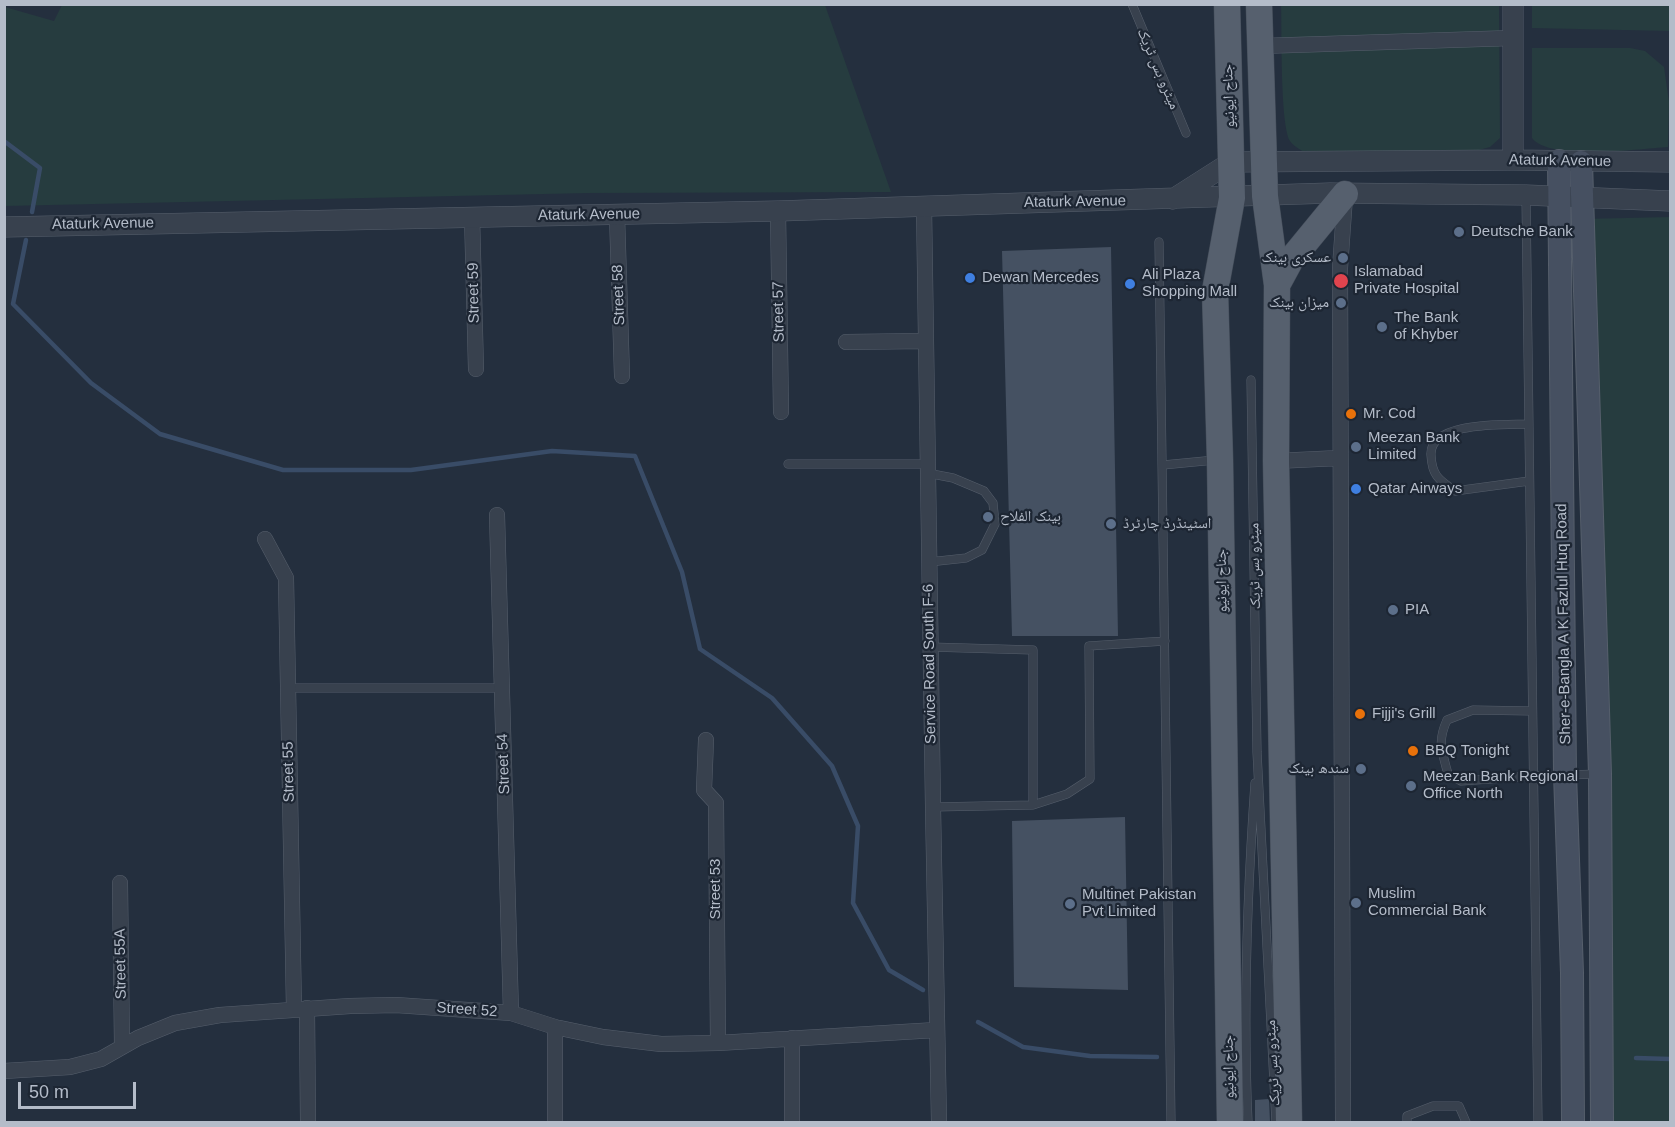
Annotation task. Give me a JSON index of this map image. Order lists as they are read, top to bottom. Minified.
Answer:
{"streets":{"main road":["جناح ایونیو","Sher-e-Bangla A K Fazlul Huq Road"],"street":["Ataturk Avenue","Street 59","Street 58","Street 57","Service Road South F-6","Street 54","Street 55","Street 53","Street 55A","Street 52"],"lane":["میٹرو بس ٹریک"]},"crossings":[["جناح ایونیو","Ataturk Avenue"],["Ataturk Avenue","Street 59"],["Ataturk Avenue","Street 58"],["Ataturk Avenue","Street 57"],["Ataturk Avenue","Sher-e-Bangla A K Fazlul Huq Road"],["Ataturk Avenue","Service Road South F-6"],["Service Road South F-6","Street 52"],["Street 54","Street 52"],["Street 55","Street 52"],["Street 53","Street 52"],["Street 55A","Street 52"]],"places":["Deutsche Bank","عسکری بینک","Dewan Mercedes","Islamabad Private Hospital","Ali Plaza Shopping Mall","میزان بینک","The Bank of Khyber","Mr. Cod","Meezan Bank Limited","Qatar Airways","بینک الفلاح","اسٹینڈرڈ چارٹرڈ","PIA","Fijji's Grill","BBQ Tonight","سندھ بینک","Meezan Bank Regional Office North","Muslim Commercial Bank","Multinet Pakistan Pvt Limited"],"scale_bar":"50 m"}
